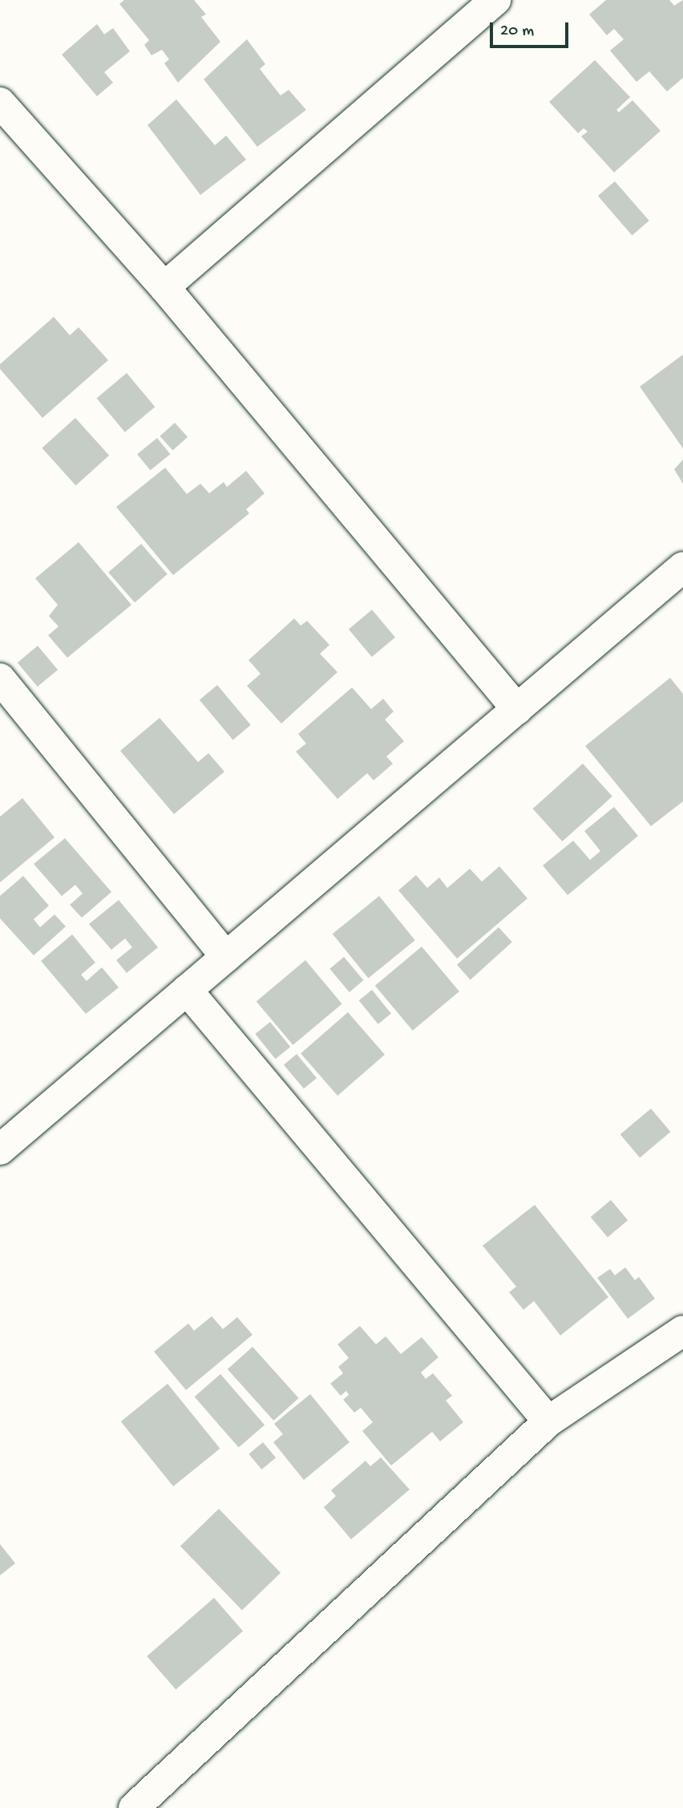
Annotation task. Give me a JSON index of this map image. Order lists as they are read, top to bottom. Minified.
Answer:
{"scale_bar":"20 m"}
